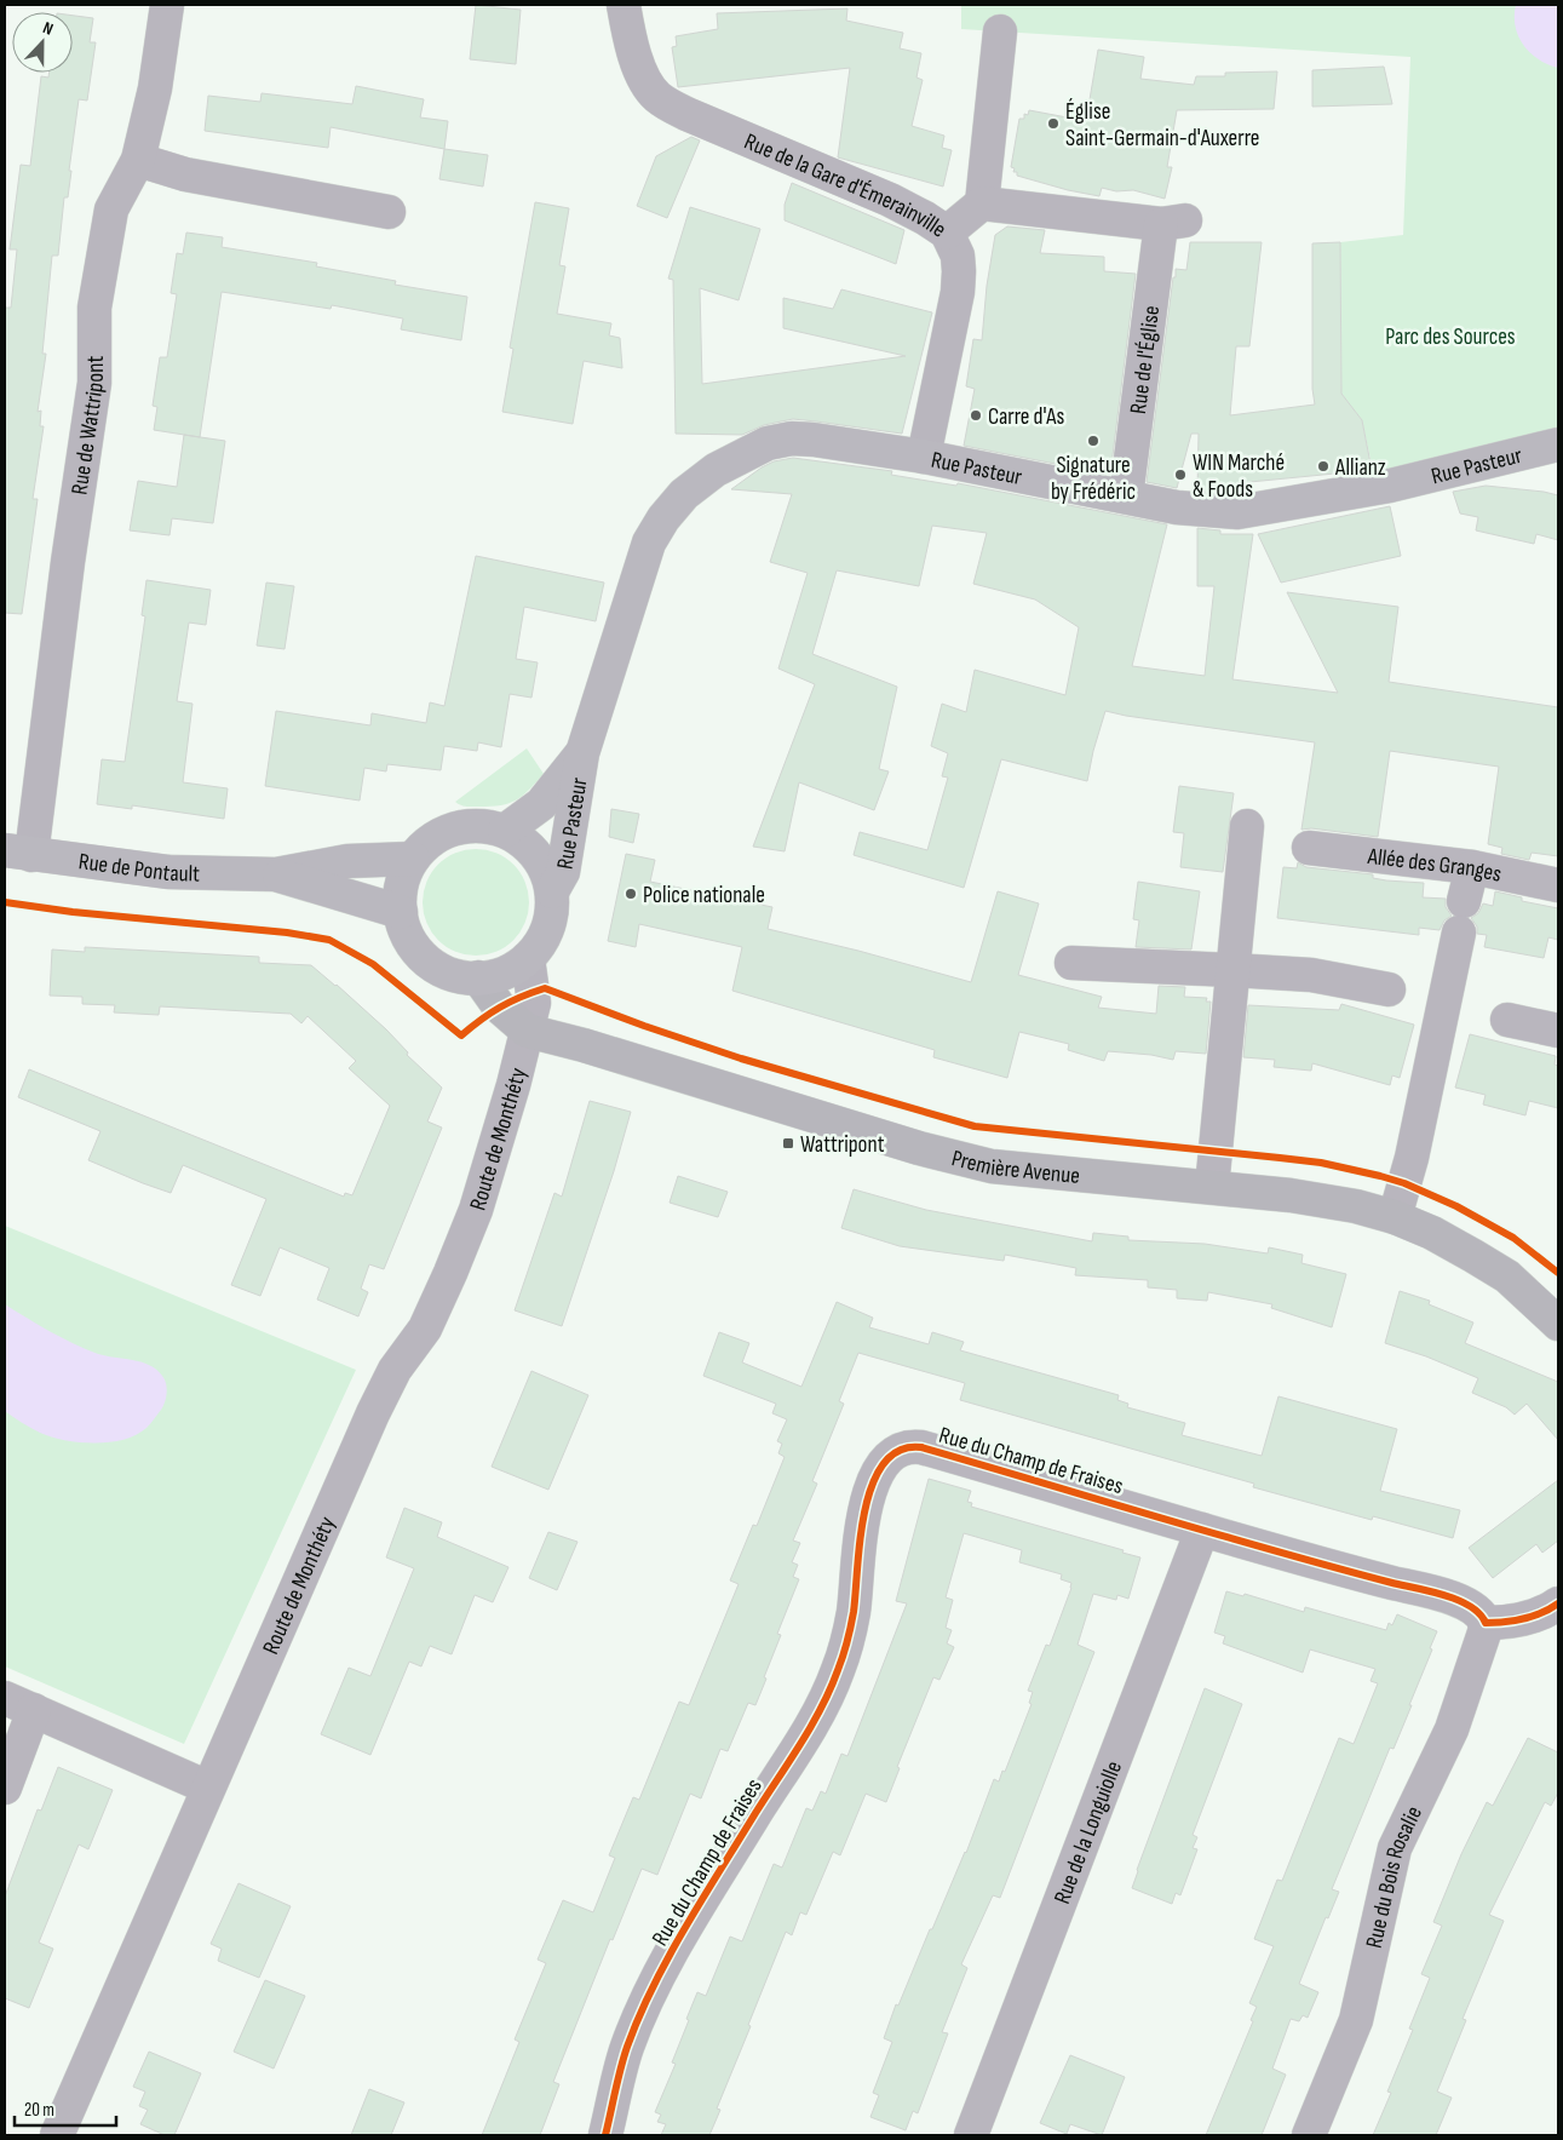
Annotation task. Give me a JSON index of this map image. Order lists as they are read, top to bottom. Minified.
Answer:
{"streets":{"main road":["Rue Pasteur","Rue de Pontault","Première Avenue"],"street":["Rue de la Gare d'Émerainville","Rue de l'Église","Rue de Wattripont","Allée des Granges","Route de Monthéty","Rue du Champ de Fraises","Rue de la Longuiolle","Rue du Bois Rosalie"]},"crossings":[["Rue de la Gare d'Émerainville","Rue Pasteur"],["Rue de l'Église","Rue Pasteur"],["Rue de Wattripont","Rue de Pontault"],["Rue Pasteur","Rue de Pontault"],["Rue Pasteur","Route de Monthéty"],["Rue Pasteur","Première Avenue"],["Rue de Pontault","Route de Monthéty"],["Rue de Pontault","Première Avenue"],["Route de Monthéty","Première Avenue"],["Rue du Champ de Fraises","Rue de la Longuiolle"],["Rue du Champ de Fraises","Rue du Bois Rosalie"]],"parks":["Parc des Sources"],"places":{"other":["Église Saint-Germain-d'Auxerre","Carre d'As","Signature by Frédéric","Allianz","WIN Marché & Foods","Police nationale"],"transit":["Wattripont"]},"scale_bar":"20 m","north":"top"}
